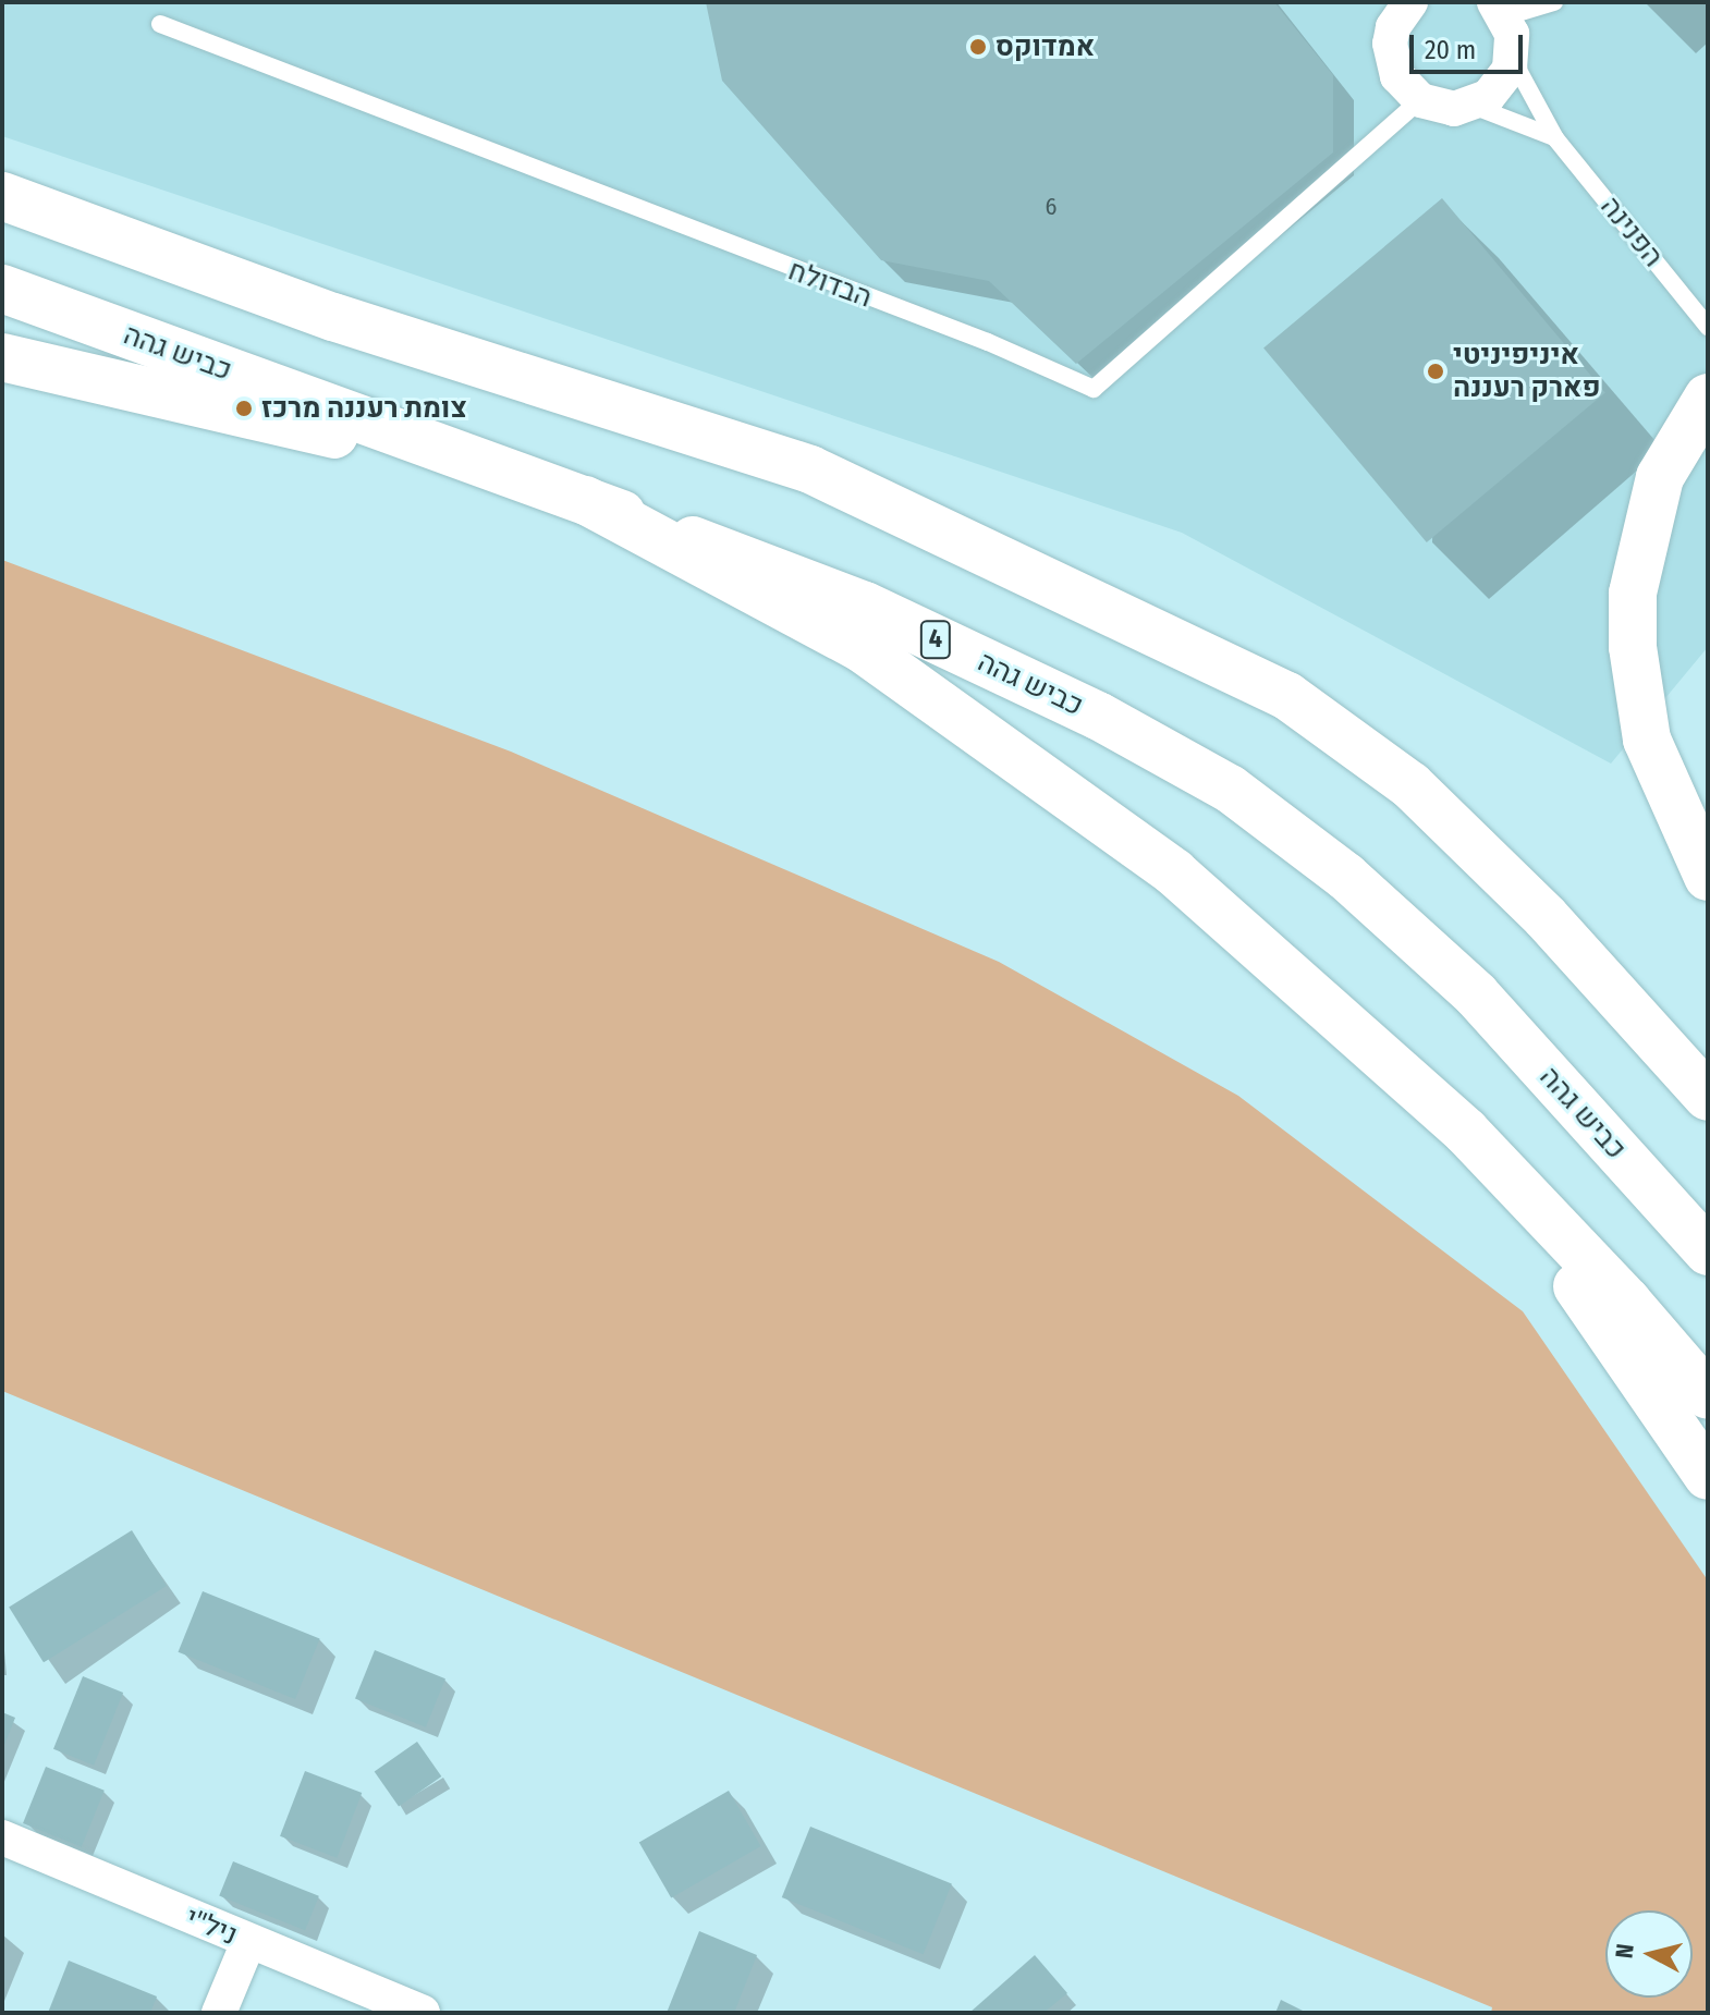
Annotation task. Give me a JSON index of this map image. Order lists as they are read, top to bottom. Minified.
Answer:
{"streets":{"highway":["כביש גהה","4"],"street":["ניל\"י"],"lane":["הפנינה","הבדולח"]},"places":["אמדוקס","איניפיניטי פארק רעננה","צומת רעננה מרכז"],"house_numbers":["6"],"scale_bar":"20 m","north":"left"}
